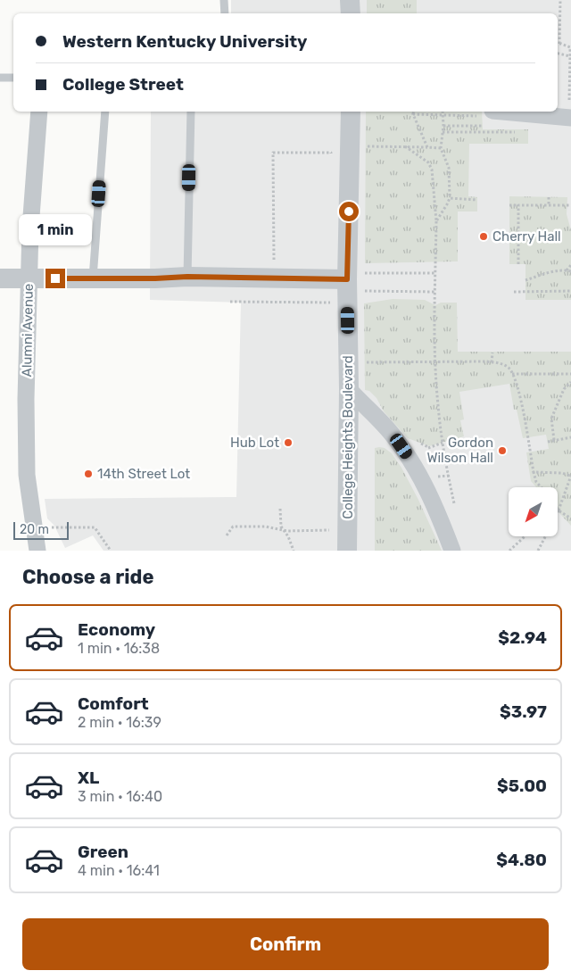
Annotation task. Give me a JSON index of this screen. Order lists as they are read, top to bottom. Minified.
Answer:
{"streets":{"street":["Alumni Avenue","College Heights Boulevard"]},"places":["Cherry Hall","Hub Lot","Gordon Wilson Hall","14th Street Lot"],"scale_bar":"20 m","north":"bottom left","page":{"banner":["Western Kentucky University","College Street"],"bubble":"1 min","scale":"20 m","heading":"Choose a ride","list":[{"name":"Economy","note":"1 min · 16:38","value":"$2.94"},{"name":"Comfort","note":"2 min · 16:39","value":"$3.97"},{"name":"XL","note":"3 min · 16:40","value":"$5.00"},{"name":"Green","note":"4 min · 16:41","value":"$4.80"}],"buttons":"Confirm"}}
